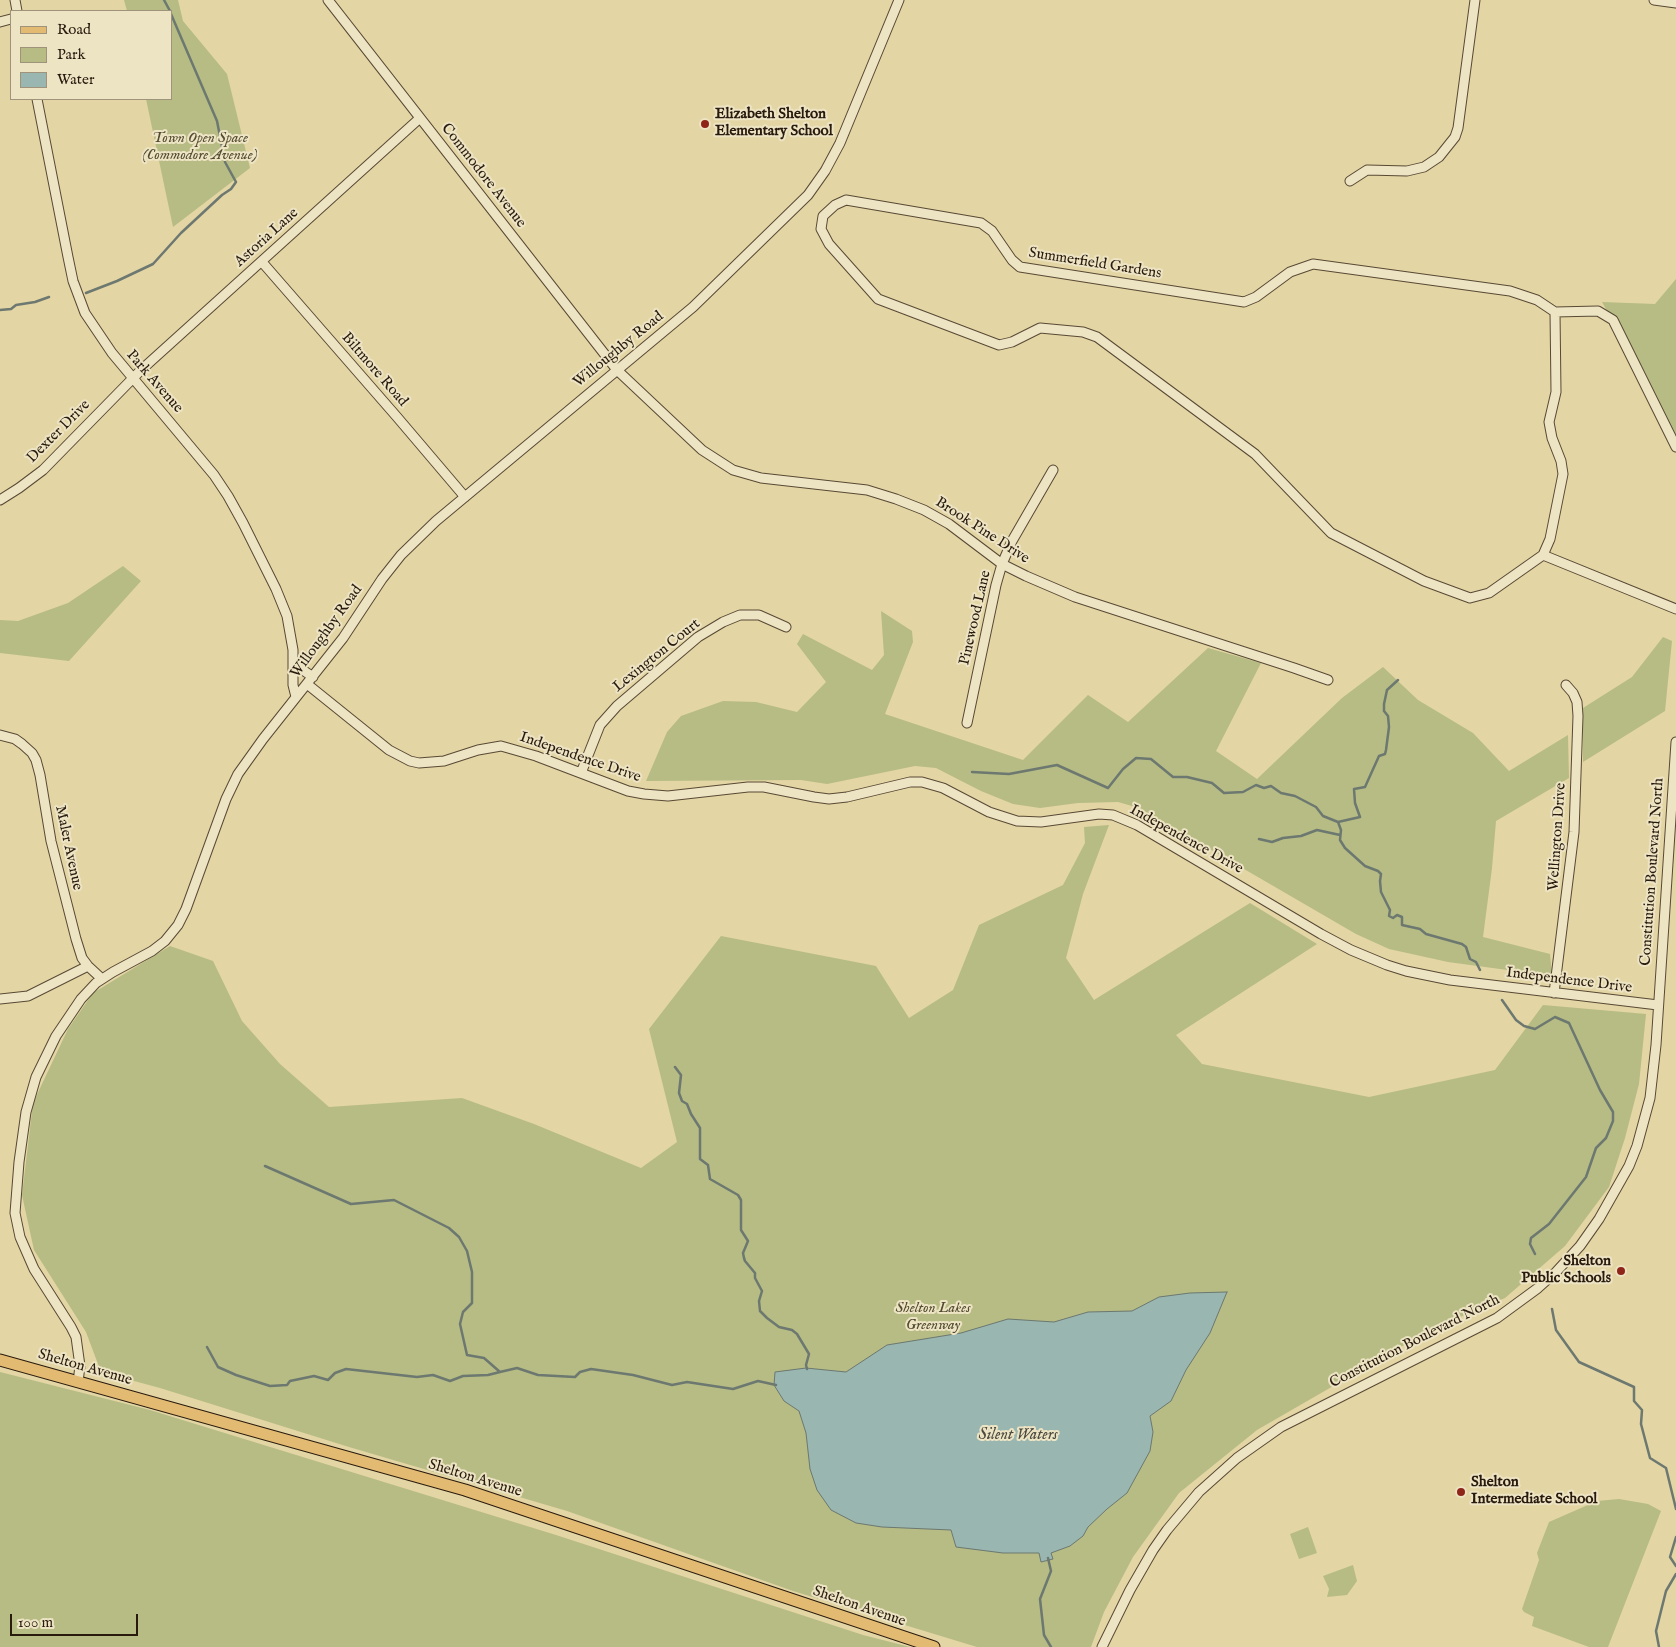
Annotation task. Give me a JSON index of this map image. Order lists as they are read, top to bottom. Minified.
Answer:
{"streets":{"main road":["Shelton Avenue"],"street":["Commodore Avenue","Astoria Lane","Summerfield Gardens","Willoughby Road","Biltmore Road","Park Avenue","Dexter Drive","Brook Pine Drive","Pinewood Lane","Lexington Court","Independence Drive","Wellington Drive","Maler Avenue","Constitution Boulevard North"]},"crossings":[["Commodore Avenue","Astoria Lane"],["Commodore Avenue","Willoughby Road"],["Commodore Avenue","Brook Pine Drive"],["Astoria Lane","Biltmore Road"],["Astoria Lane","Park Avenue"],["Astoria Lane","Dexter Drive"],["Willoughby Road","Biltmore Road"],["Willoughby Road","Park Avenue"],["Willoughby Road","Brook Pine Drive"],["Willoughby Road","Independence Drive"],["Willoughby Road","Maler Avenue"],["Willoughby Road","Shelton Avenue"],["Park Avenue","Dexter Drive"],["Brook Pine Drive","Pinewood Lane"],["Lexington Court","Independence Drive"],["Independence Drive","Wellington Drive"],["Independence Drive","Constitution Boulevard North"]],"water":["Silent Waters"],"parks":["Town Open Space (Commodore Avenue)","Shelton Lakes Greenway"],"places":["Elizabeth Shelton Elementary School","Shelton Public Schools","Shelton Intermediate School"],"legend":["Road","Park","Water"],"scale_bar":"100 m"}
